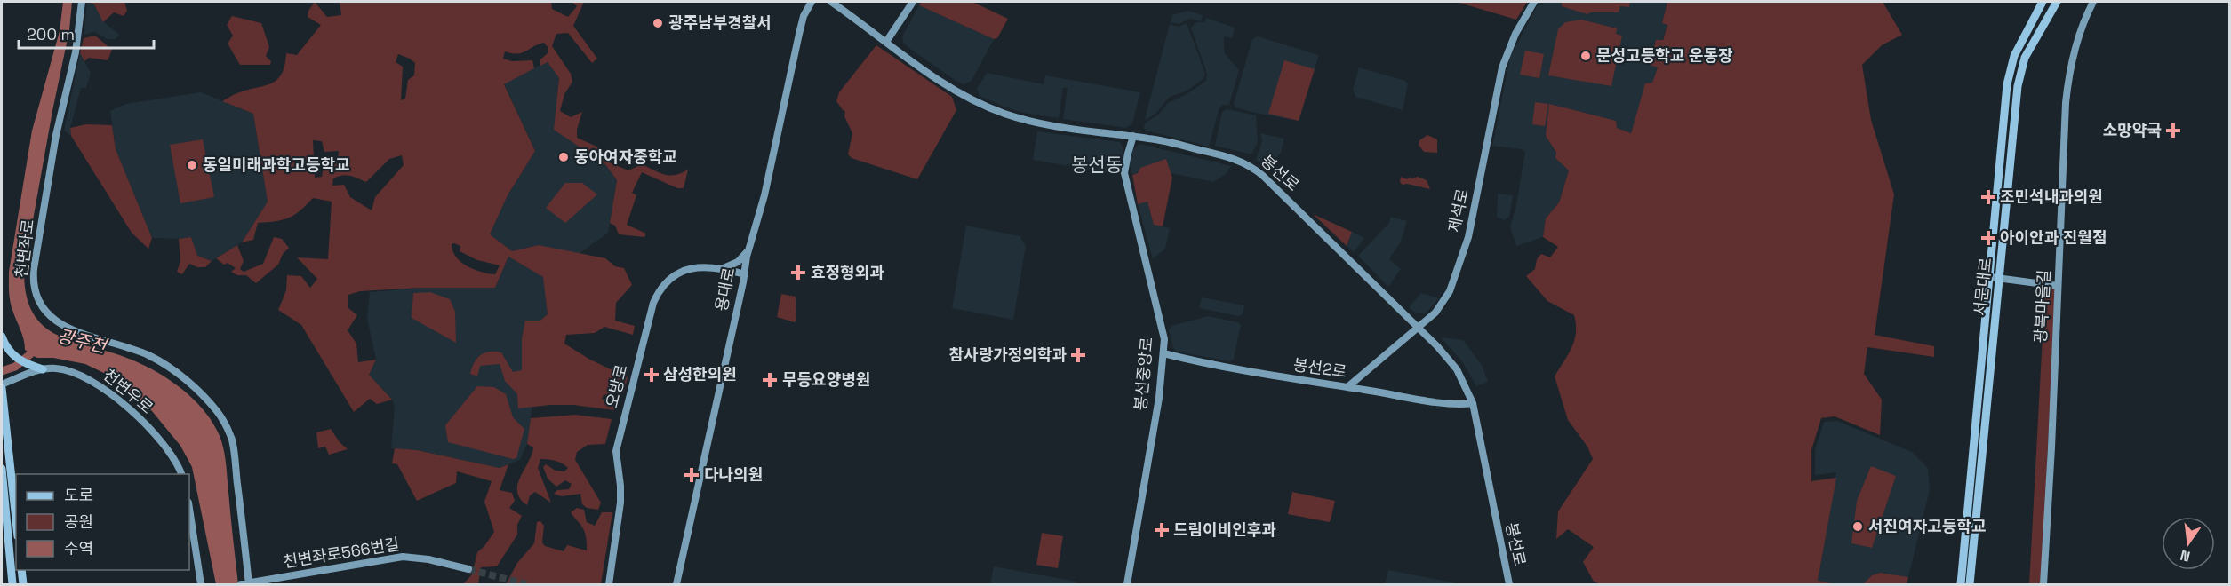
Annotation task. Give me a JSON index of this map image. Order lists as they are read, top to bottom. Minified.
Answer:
{"streets":{"main road":["서문대로"],"street":["봉선로","제석로","천변좌로","용대로","광복마을길","봉선2로","봉선중앙로","오방로","천변우로","천변좌로566번길"]},"crossings":[["봉선로","제석로"],["봉선로","봉선2로"],["봉선로","봉선중앙로"],["제석로","봉선2로"],["천변좌로","천변좌로566번길"],["용대로","오방로"],["봉선2로","봉선중앙로"]],"districts":["봉선동"],"water":["광주천"],"places":{"other":["광주남부경찰서","문성고등학교 운동장","동아여자중학교","동일미래과학고등학교","서진여자고등학교"],"health":["소망약국","조민석내과의원","아이안과 진월점","효정형외과","참사랑가정의학과","삼성한의원","무등요양병원","다나의원","드림이비인후과"]},"legend":["도로","공원","수역"],"scale_bar":"200 m","north":"bottom"}
